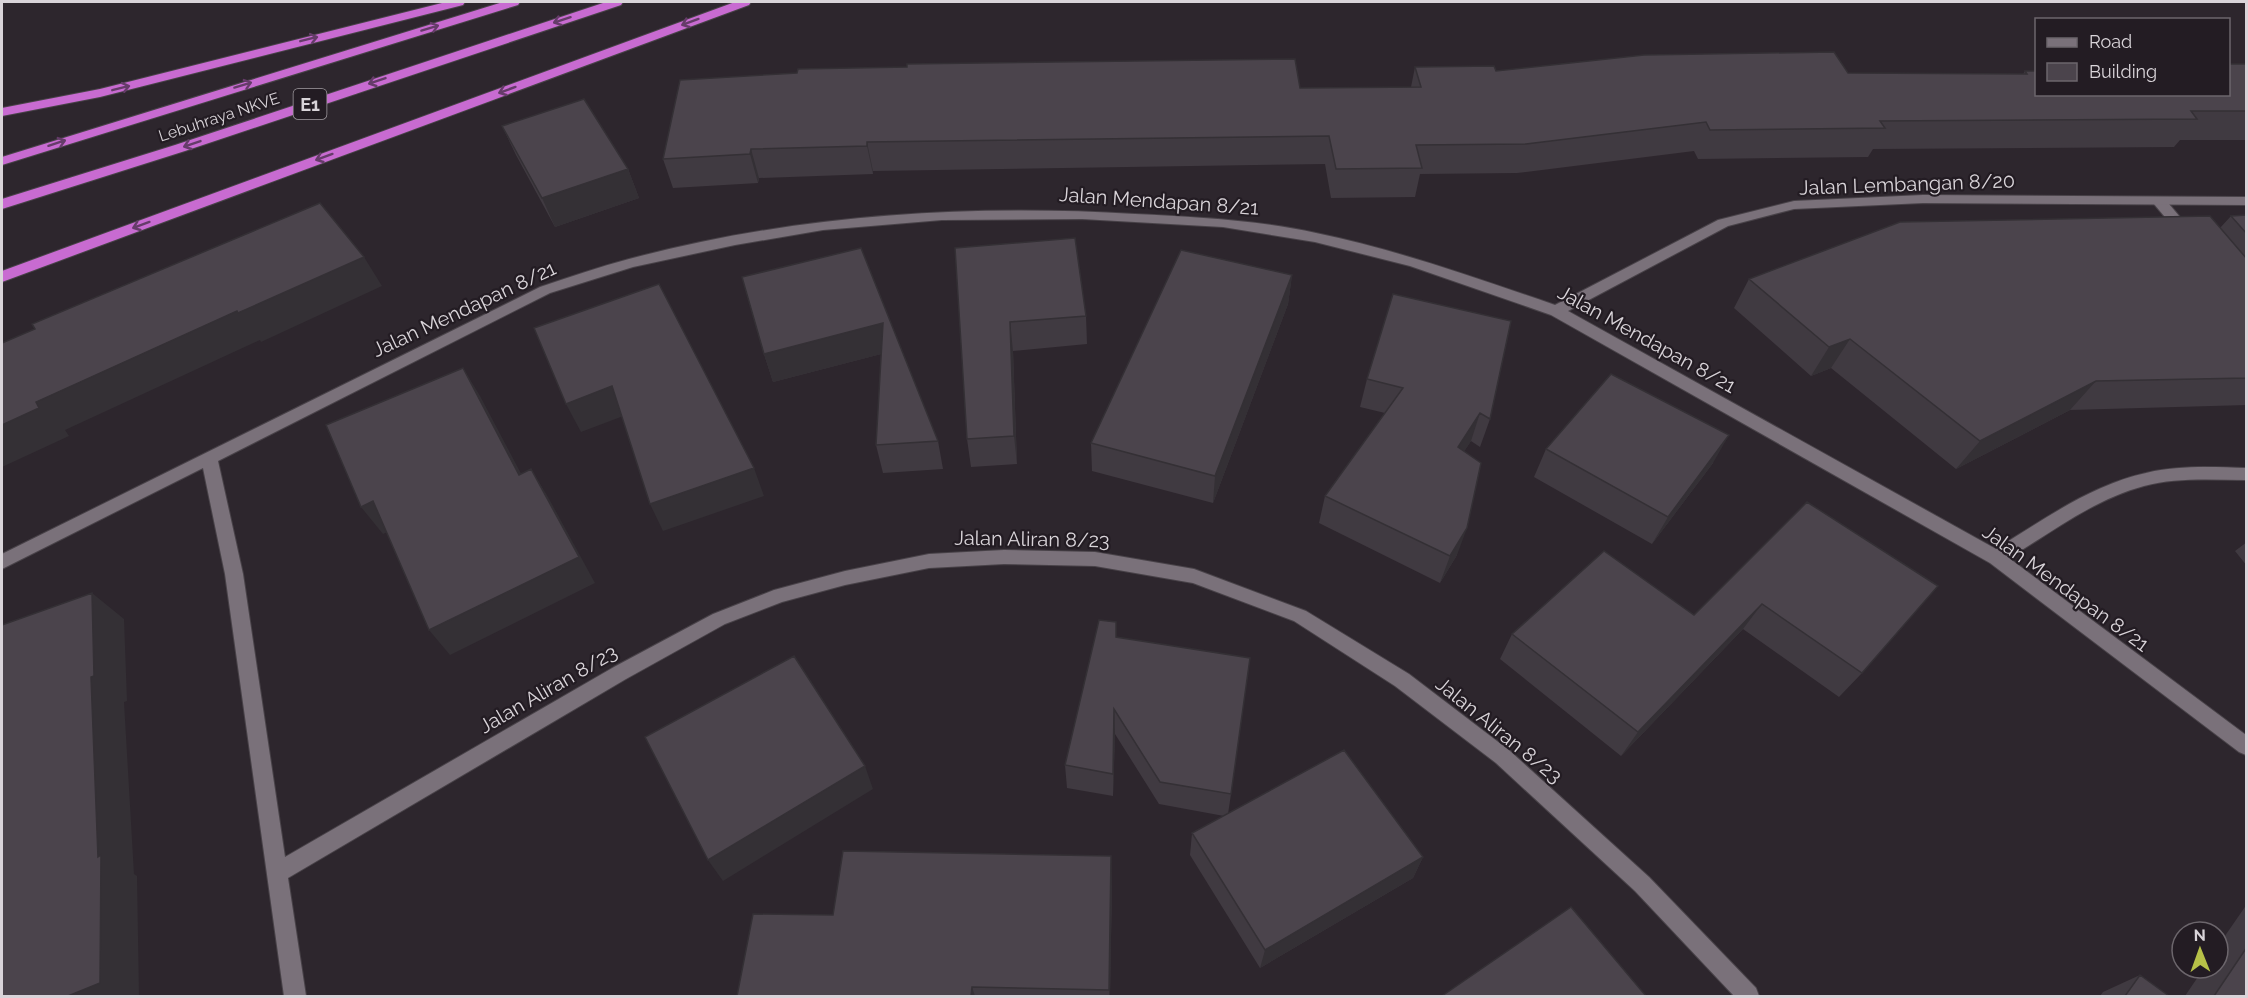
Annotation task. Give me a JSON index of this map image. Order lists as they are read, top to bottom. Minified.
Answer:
{"streets":{"highway":["E1","Lebuhraya NKVE"],"street":["Jalan Lembangan 8/20","Jalan Mendapan 8/21","Jalan Aliran 8/23"]},"crossings":[["Jalan Lembangan 8/20","Jalan Mendapan 8/21"]],"legend":["Road","Building"],"north":"top"}
